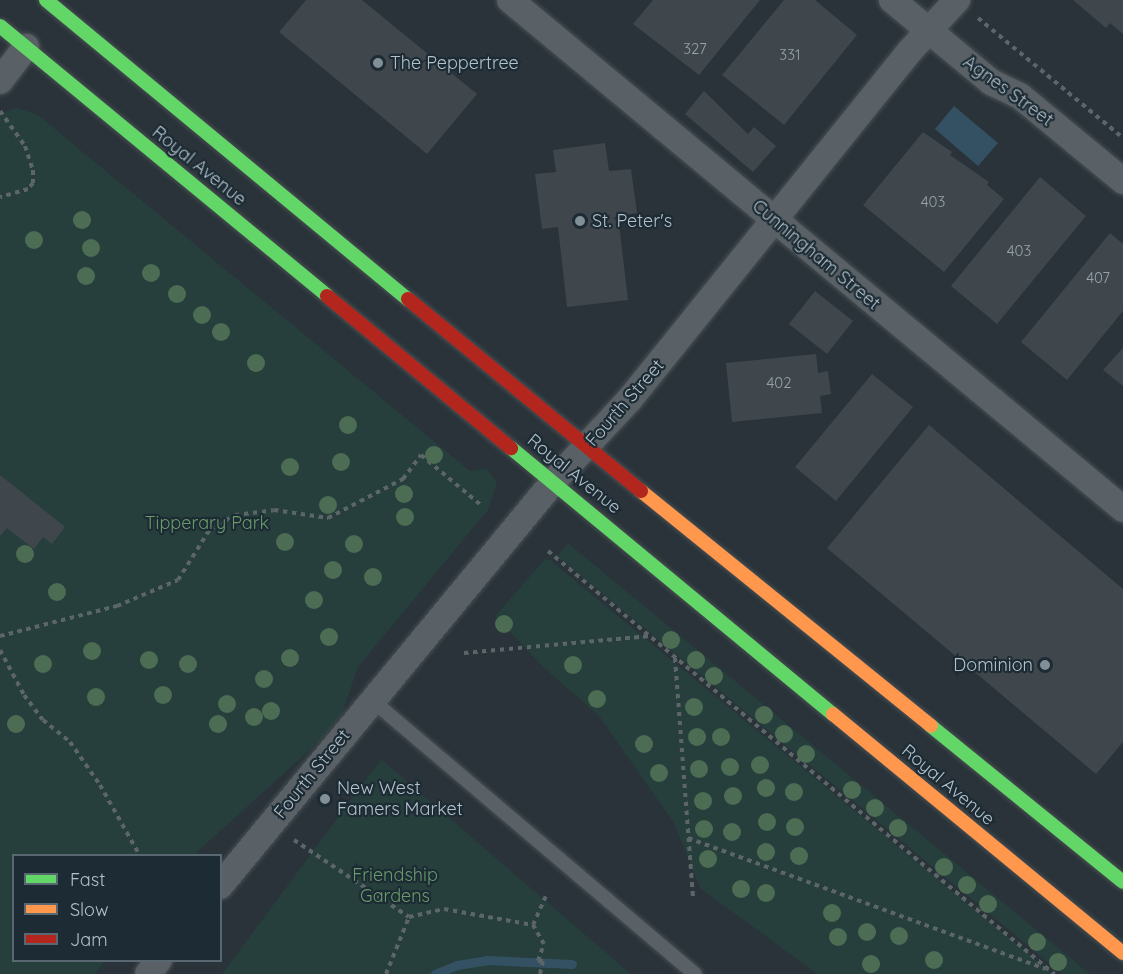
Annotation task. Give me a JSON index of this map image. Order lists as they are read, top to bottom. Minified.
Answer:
{"streets":{"main road":["Royal Avenue"],"street":["Agnes Street","Cunningham Street","Fourth Street"]},"crossings":[["Agnes Street","Fourth Street"],["Royal Avenue","Fourth Street"],["Cunningham Street","Fourth Street"]],"parks":["Tipperary Park","Friendship Gardens"],"places":["The Peppertree","St. Peter's","Dominion","New West Famers Market"],"house_numbers":["327","331","403","403","407","402"],"legend":["Fast","Slow","Jam"]}
